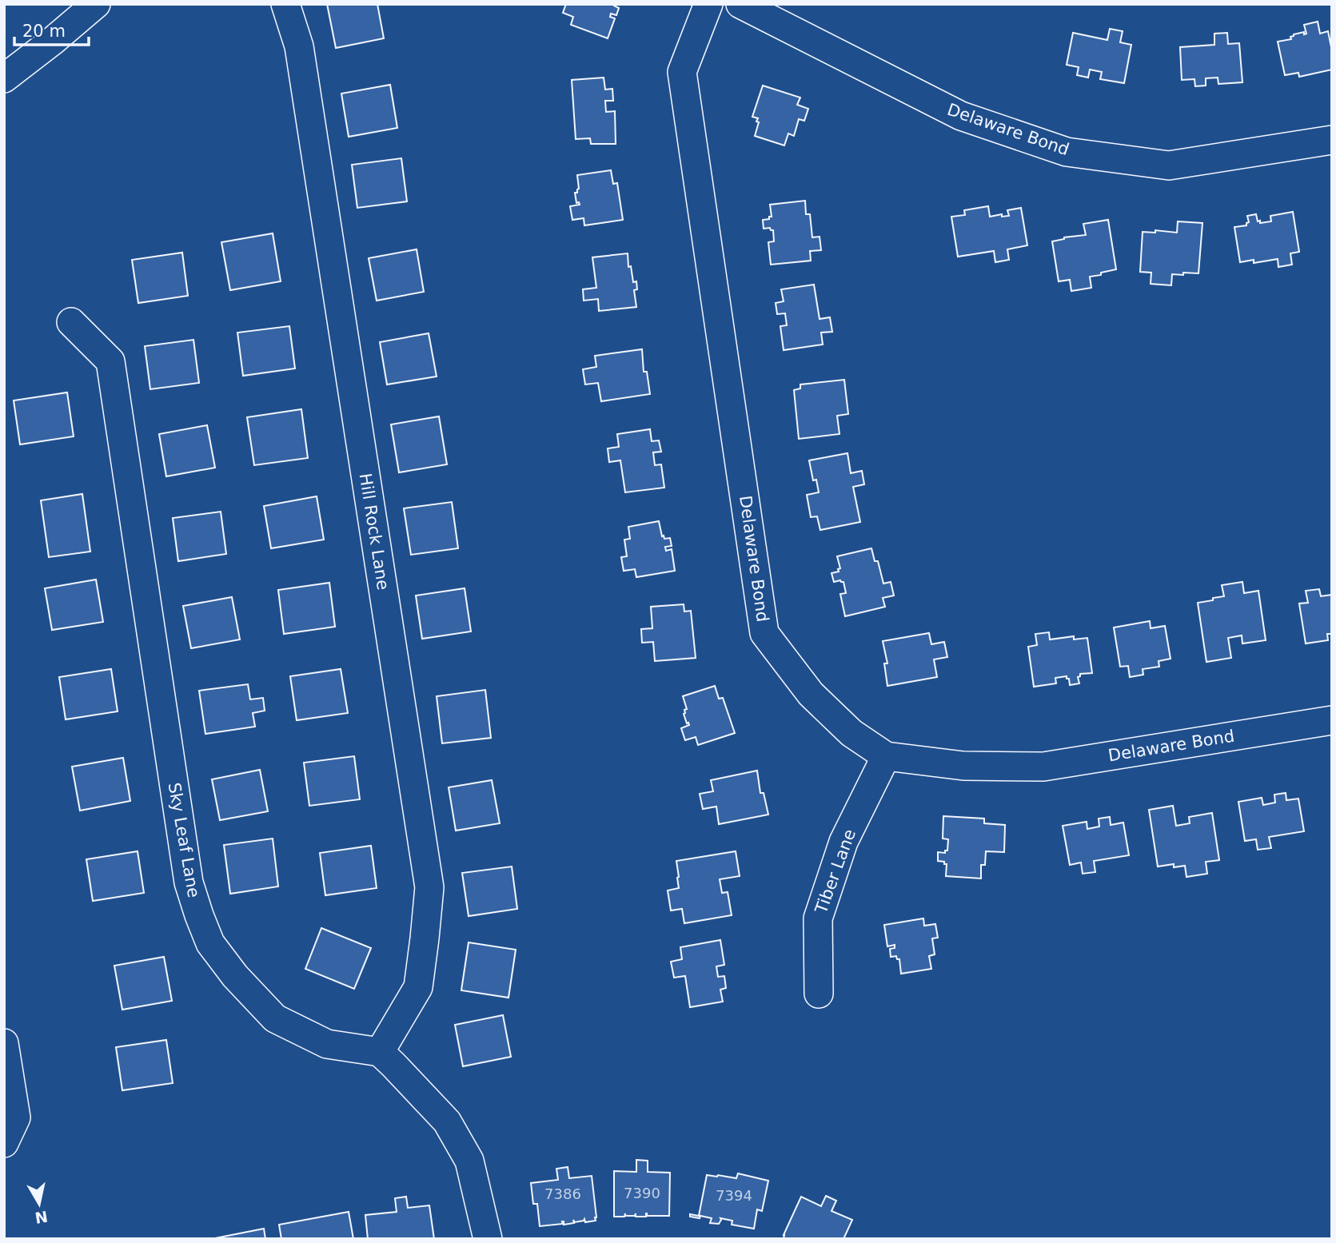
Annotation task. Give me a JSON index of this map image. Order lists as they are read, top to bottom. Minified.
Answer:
{"streets":{"street":["Delaware Bond","Hill Rock Lane","Sky Leaf Lane","Tiber Lane"]},"crossings":[["Delaware Bond","Tiber Lane"],["Hill Rock Lane","Sky Leaf Lane"]],"house_numbers":["7390","7386","7394"],"scale_bar":"20 m","north":"bottom"}
